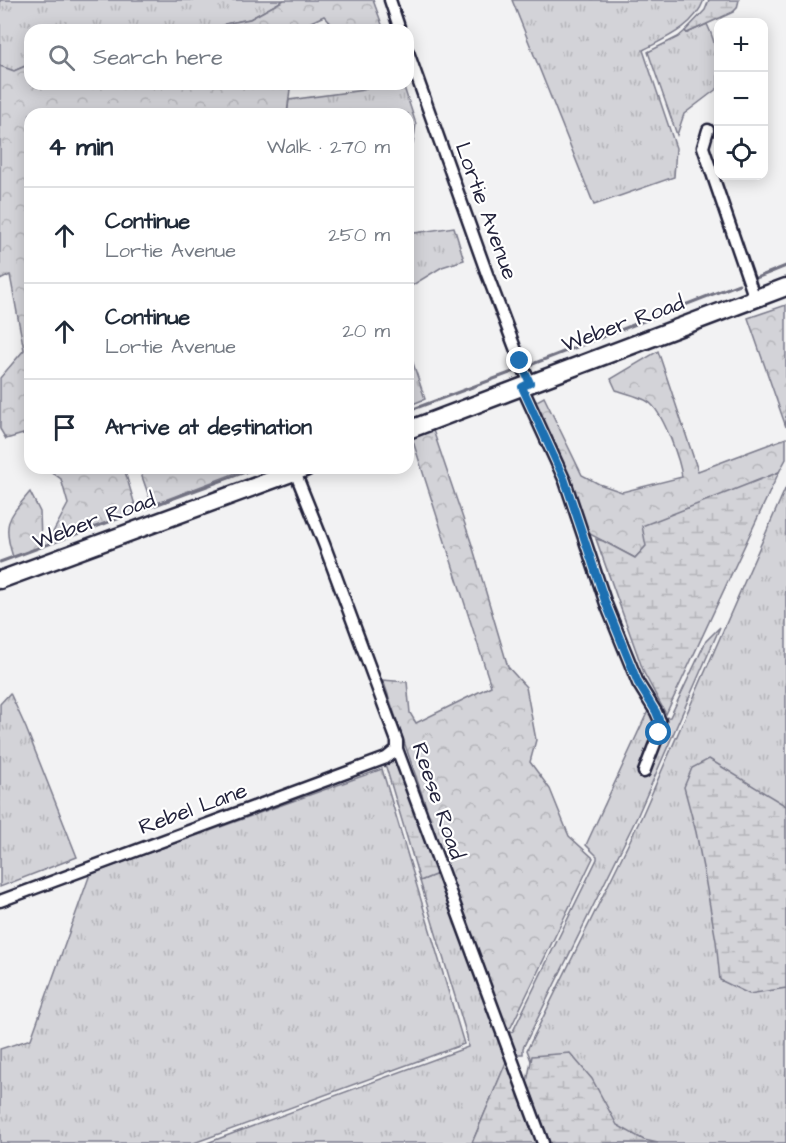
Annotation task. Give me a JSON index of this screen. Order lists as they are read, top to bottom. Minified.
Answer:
{"streets":{"street":["Lortie Avenue","Weber Road","Reese Road","Rebel Lane"]},"crossings":[["Lortie Avenue","Weber Road"],["Reese Road","Rebel Lane"]],"page":{"map_buttons":["+","−"],"search":"Search here","heading":["4 min","Walk · 270 m"],"list":[["Continue","Lortie Avenue","250 m"],["Continue","Lortie Avenue","20 m"],"Arrive at destination"]}}
